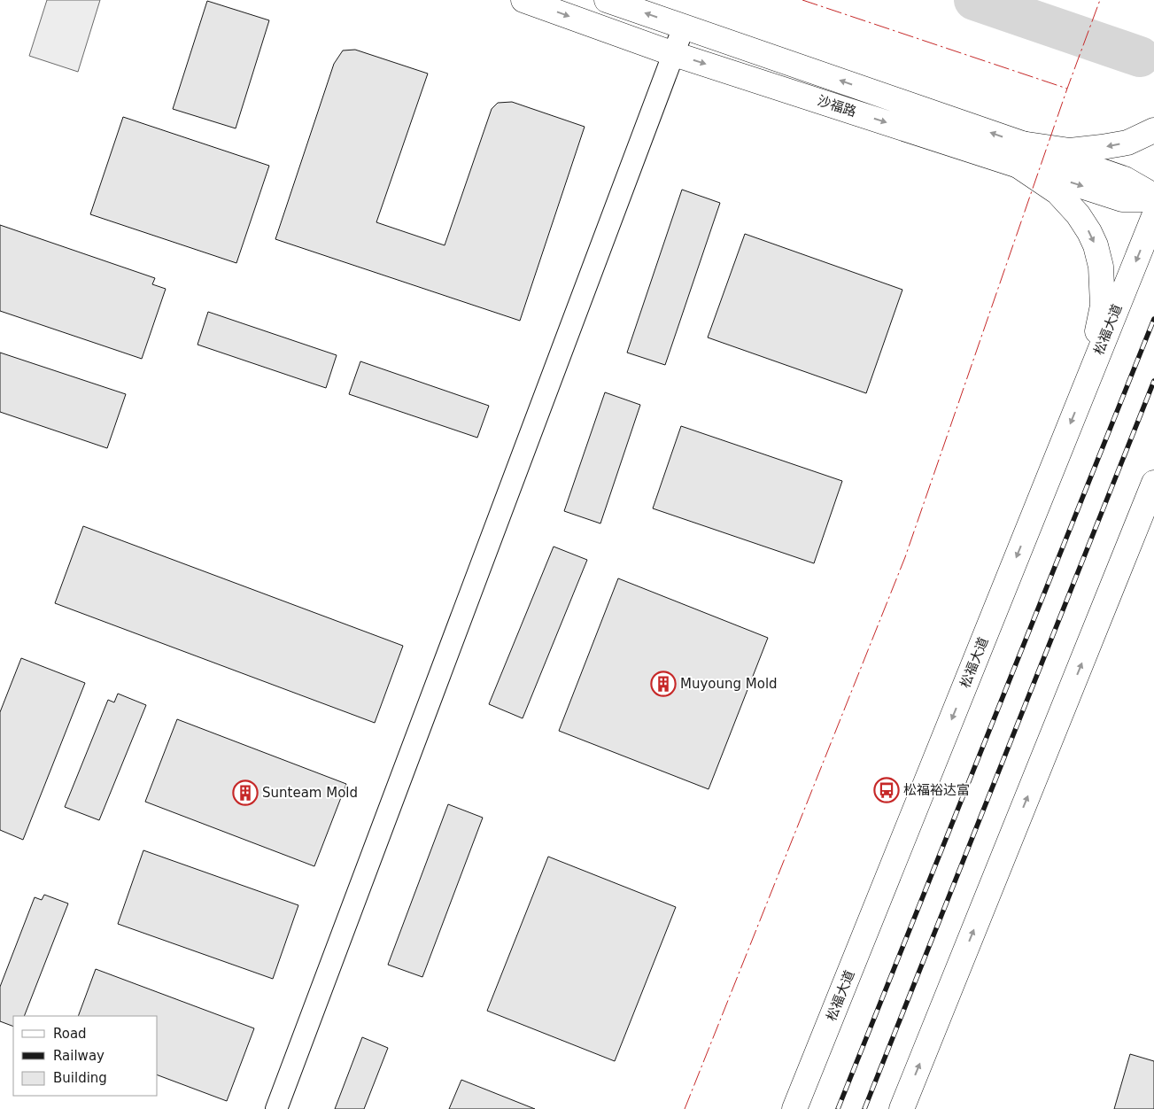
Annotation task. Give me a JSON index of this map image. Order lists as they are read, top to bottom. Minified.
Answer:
{"streets":{"main road":["沙福路","松福大道"]},"places":{"building":["Muyoung Mold","Sunteam Mold"],"bus stop":["松福裕达富"]},"legend":["Road","Railway","Building"]}
